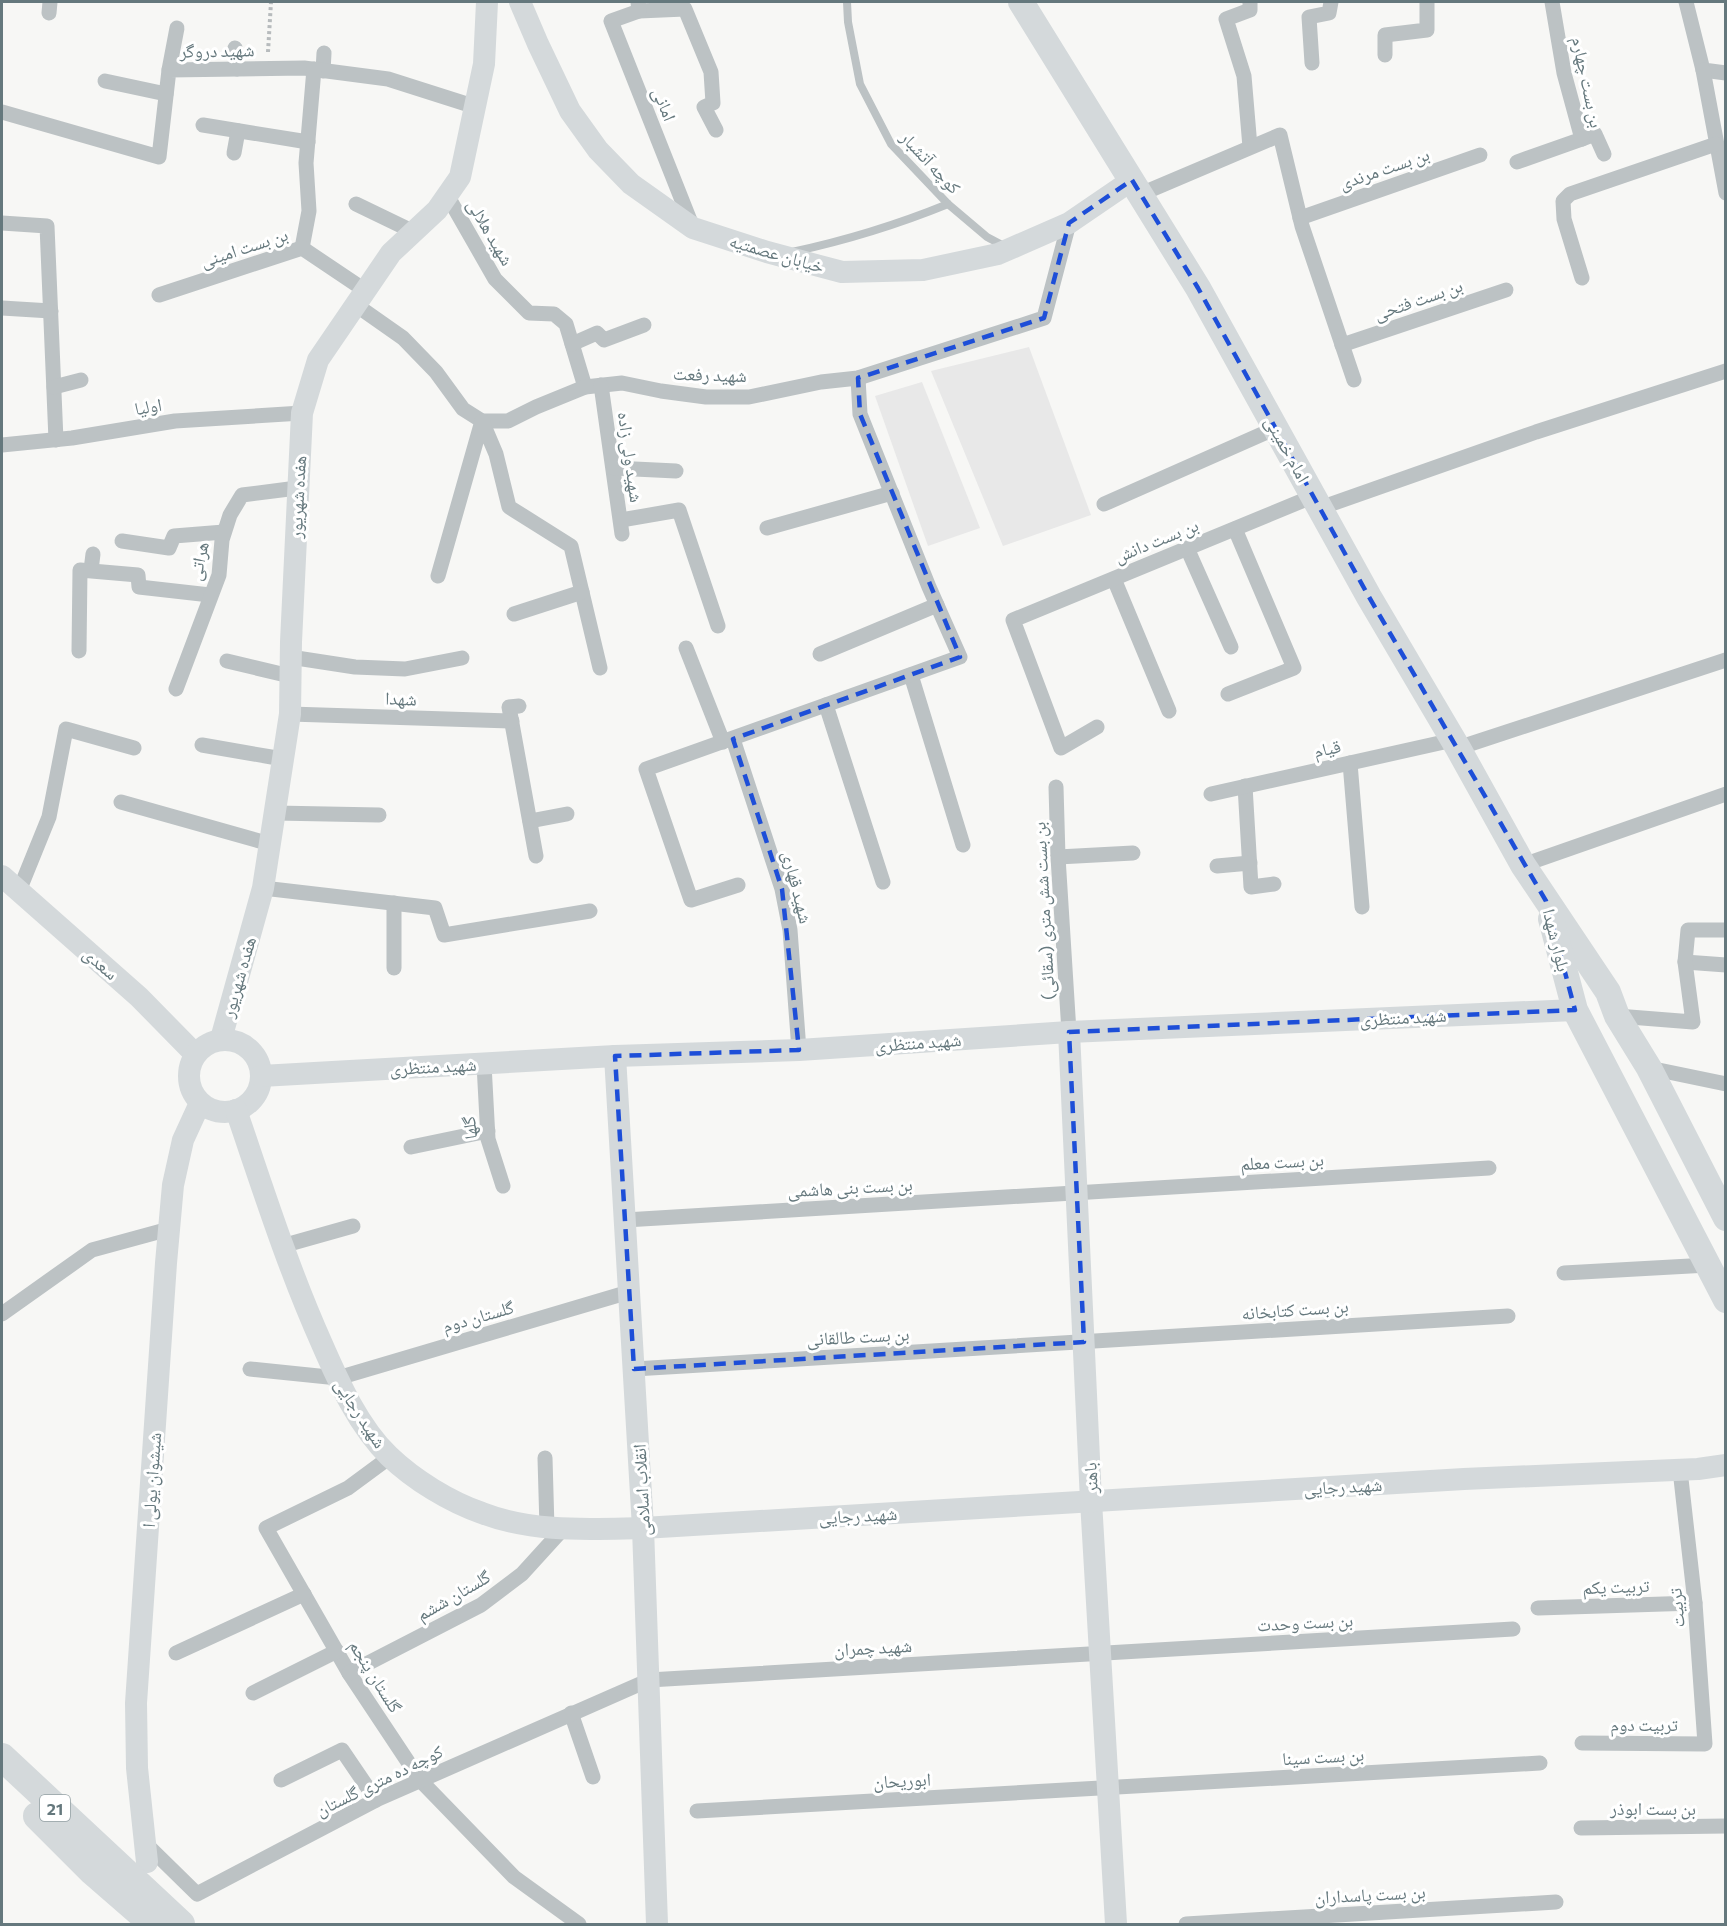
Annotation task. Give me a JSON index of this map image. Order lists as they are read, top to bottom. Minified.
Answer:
{"streets":{"highway":["21"],"main road":["امام خمینی","بلوار شهدا"],"street":["شهید دروگر","بن بست چهارم","امانی","بن بست مرندی","شهید هلالی","بن بست امینی","خیابان عصمتیه","بن بست فتحی","شهید رفعت","اولیا","شهید ولی زاده","هفده شهریور","بن بست دانش","هراتی","شهدا","قیام","شهید قهاری","بن بست شش متری (سقائی)","سعدی","شهید منتظری","گلها","بن بست معلم","بن بست بنی هاشمی","بن بست کتابخانه","گلستان دوم","بن بست طالقانی","شهید رجایی","باهنر","شیشوان یولی ا","انقلاب اسلامی","تربیت یکم","گلستان ششم","تربیت","بن بست وحدت","شهید چمران","گلستان پنجم","تربیت دوم","بن بست سینا","کوچه ده متری گلستان","ابوریحان","بن بست ابوذر","بن بست پاسداران"],"lane":["کوچه آتشبار"]},"crossings":[["شهید دروگر","هفده شهریور"],["امانی","خیابان عصمتیه"],["کوچه آتشبار","خیابان عصمتیه"],["شهید هلالی","شهید رفعت"],["شهید هلالی","هفده شهریور"],["بن بست امینی","هفده شهریور"],["خیابان عصمتیه","شهید رفعت"],["خیابان عصمتیه","امام خمینی"],["شهید رفعت","شهید ولی زاده"],["اولیا","هفده شهریور"],["امام خمینی","بن بست دانش"],["امام خمینی","قیام"],["امام خمینی","بلوار شهدا"],["هفده شهریور","هراتی"],["هفده شهریور","شهدا"],["هفده شهریور","سعدی"],["هفده شهریور","شهید منتظری"],["هفده شهریور","شهید رجایی"],["هفده شهریور","شیشوان یولی ا"],["شهید قهاری","شهید منتظری"],["بن بست شش متری (سقائی)","شهید منتظری"],["بن بست شش متری (سقائی)","باهنر"],["بلوار شهدا","شهید منتظری"],["سعدی","شهید منتظری"],["سعدی","شهید رجایی"],["سعدی","شیشوان یولی ا"],["شهید منتظری","گلها"],["شهید منتظری","شهید رجایی"],["شهید منتظری","باهنر"],["شهید منتظری","شیشوان یولی ا"],["شهید منتظری","انقلاب اسلامی"],["بن بست معلم","بن بست بنی هاشمی"],["بن بست معلم","باهنر"],["بن بست بنی هاشمی","باهنر"],["بن بست بنی هاشمی","انقلاب اسلامی"],["بن بست کتابخانه","بن بست طالقانی"],["بن بست کتابخانه","باهنر"],["گلستان دوم","شهید رجایی"],["گلستان دوم","انقلاب اسلامی"],["بن بست طالقانی","باهنر"],["بن بست طالقانی","انقلاب اسلامی"],["شهید رجایی","باهنر"],["شهید رجایی","شیشوان یولی ا"],["شهید رجایی","انقلاب اسلامی"],["شهید رجایی","گلستان ششم"],["شهید رجایی","تربیت"],["شهید رجایی","گلستان پنجم"],["باهنر","بن بست وحدت"],["باهنر","شهید چمران"],["باهنر","بن بست سینا"],["باهنر","ابوریحان"],["شیشوان یولی ا","کوچه ده متری گلستان"],["انقلاب اسلامی","شهید چمران"],["انقلاب اسلامی","کوچه ده متری گلستان"],["تربیت یکم","تربیت"],["گلستان ششم","گلستان پنجم"],["تربیت","تربیت دوم"],["بن بست وحدت","شهید چمران"],["شهید چمران","کوچه ده متری گلستان"],["گلستان پنجم","کوچه ده متری گلستان"],["بن بست سینا","ابوریحان"]]}
